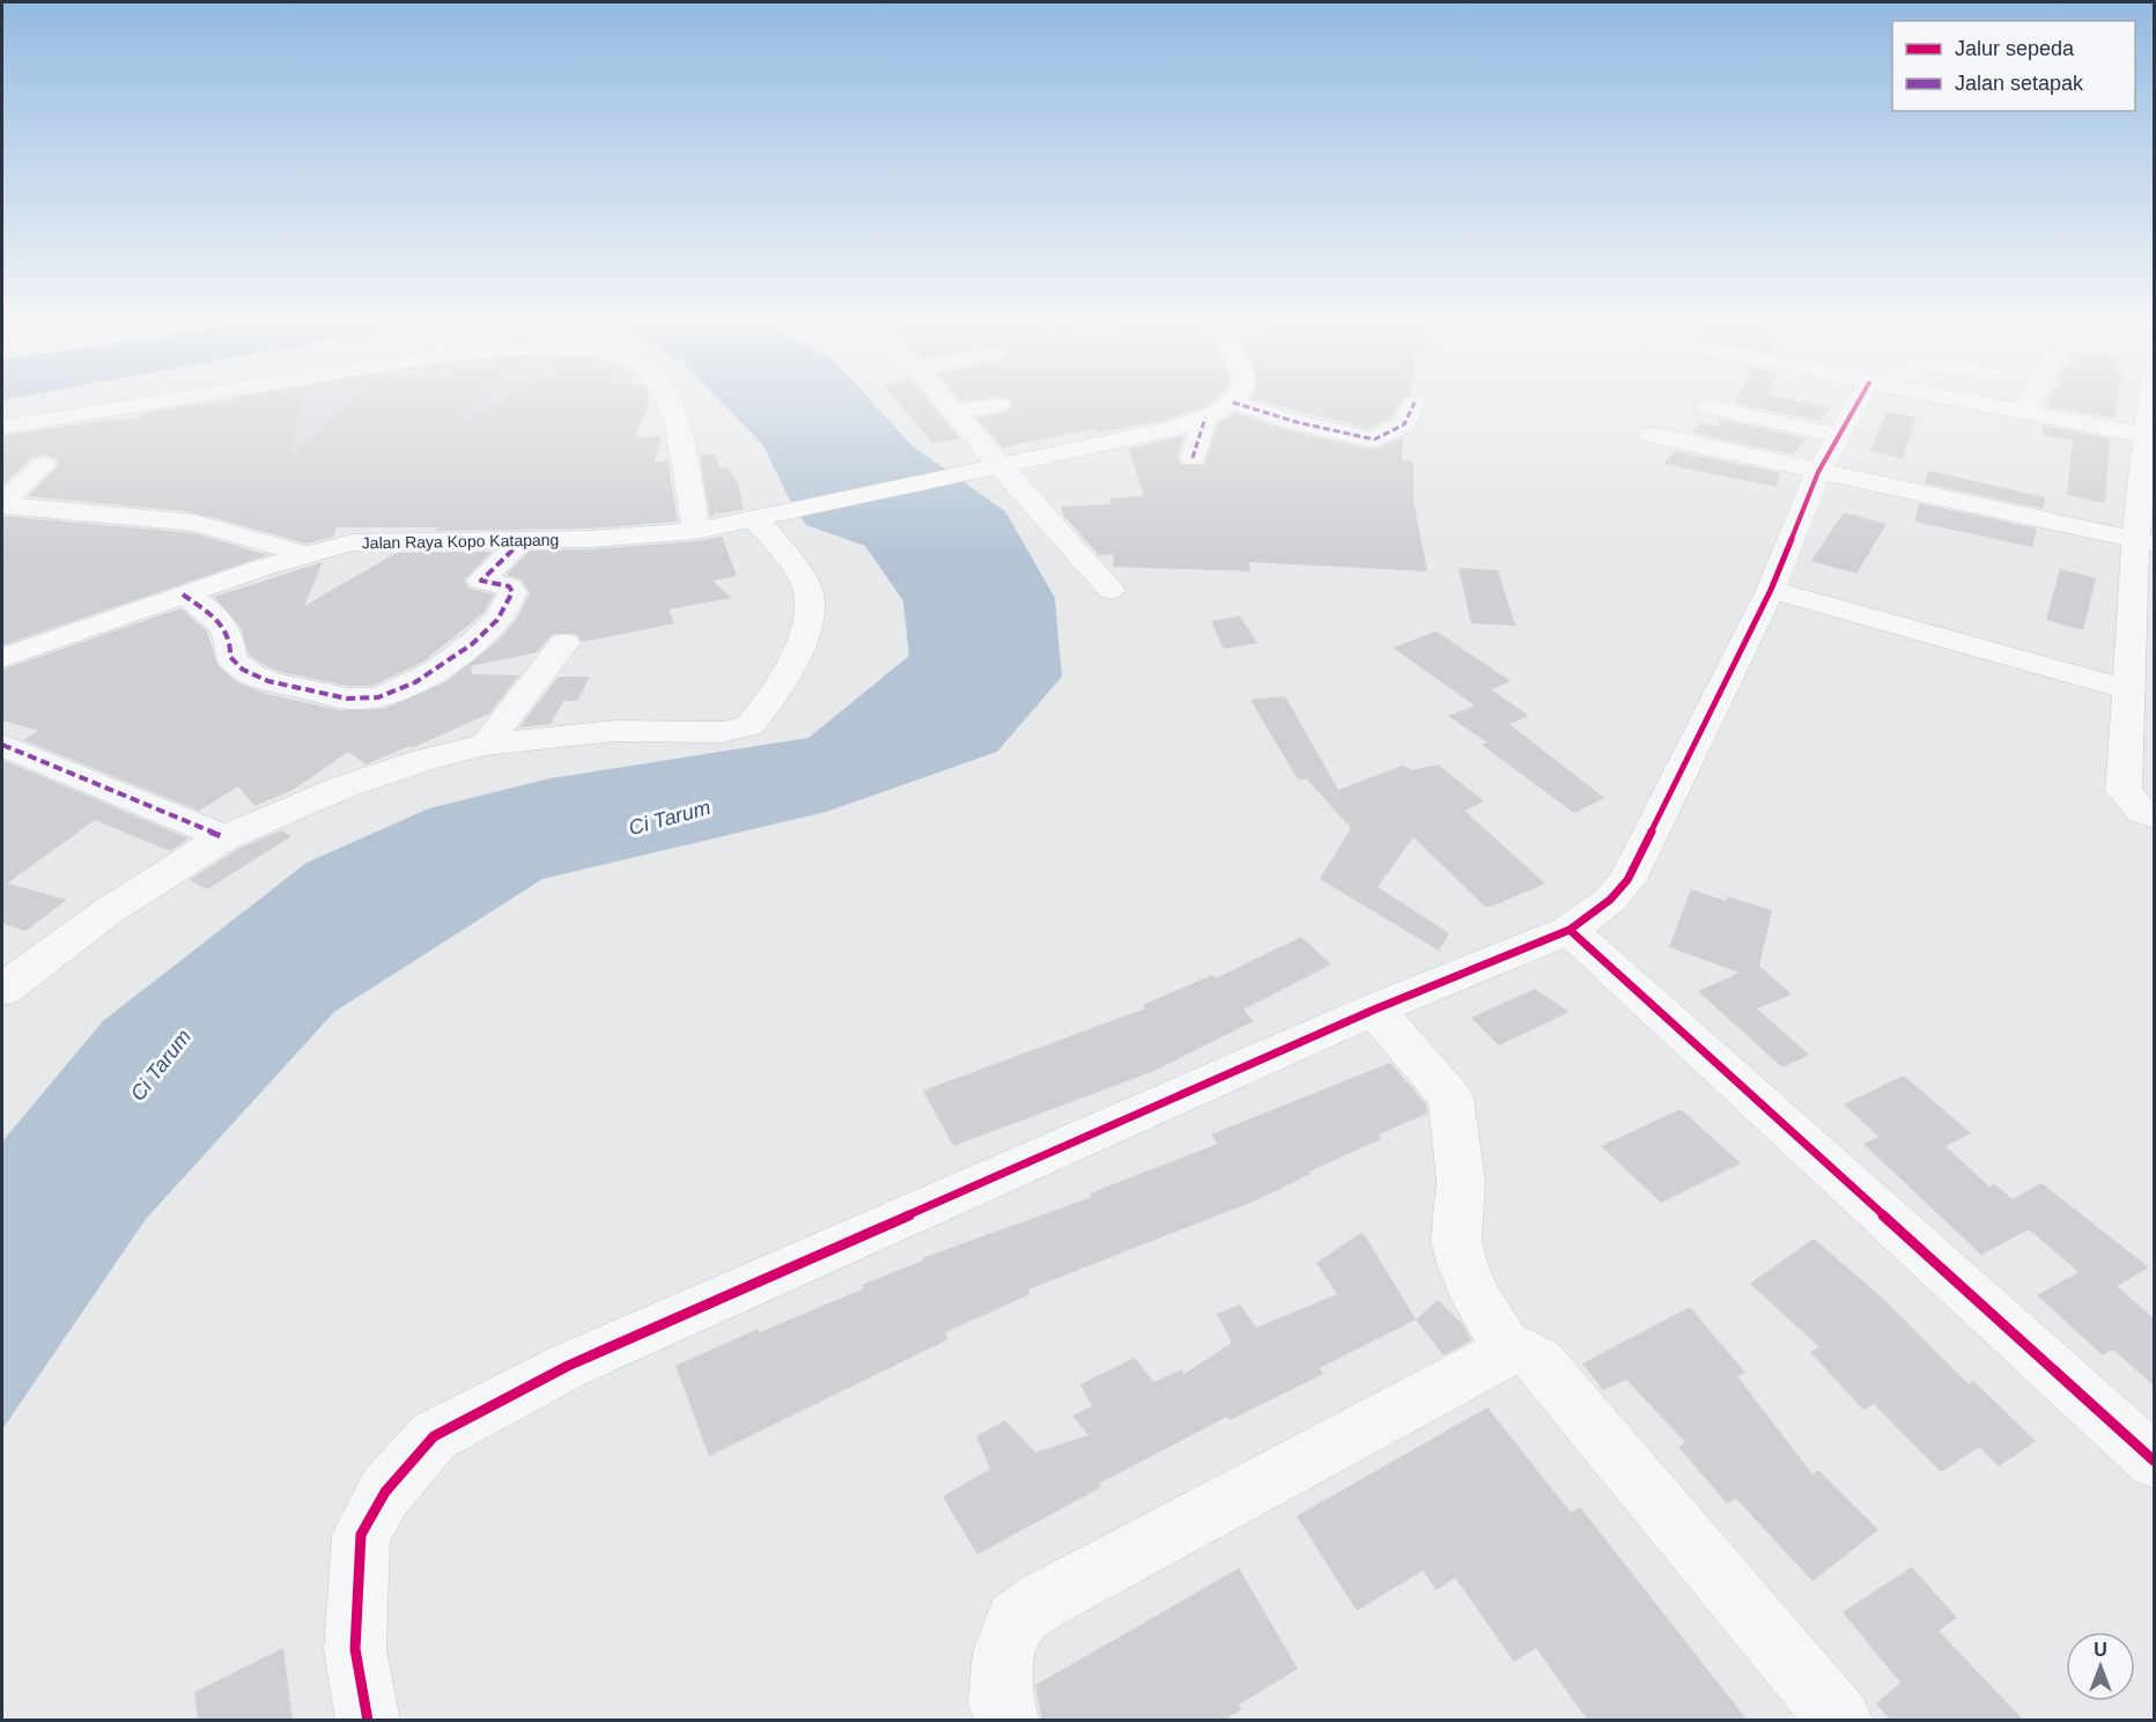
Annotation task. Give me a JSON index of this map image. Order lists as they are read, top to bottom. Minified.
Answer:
{"streets":{"main road":["Jalan Raya Kopo Katapang"]},"water":["Ci Tarum"],"legend":["Jalur sepeda","Jalan setapak"],"north":"top"}
